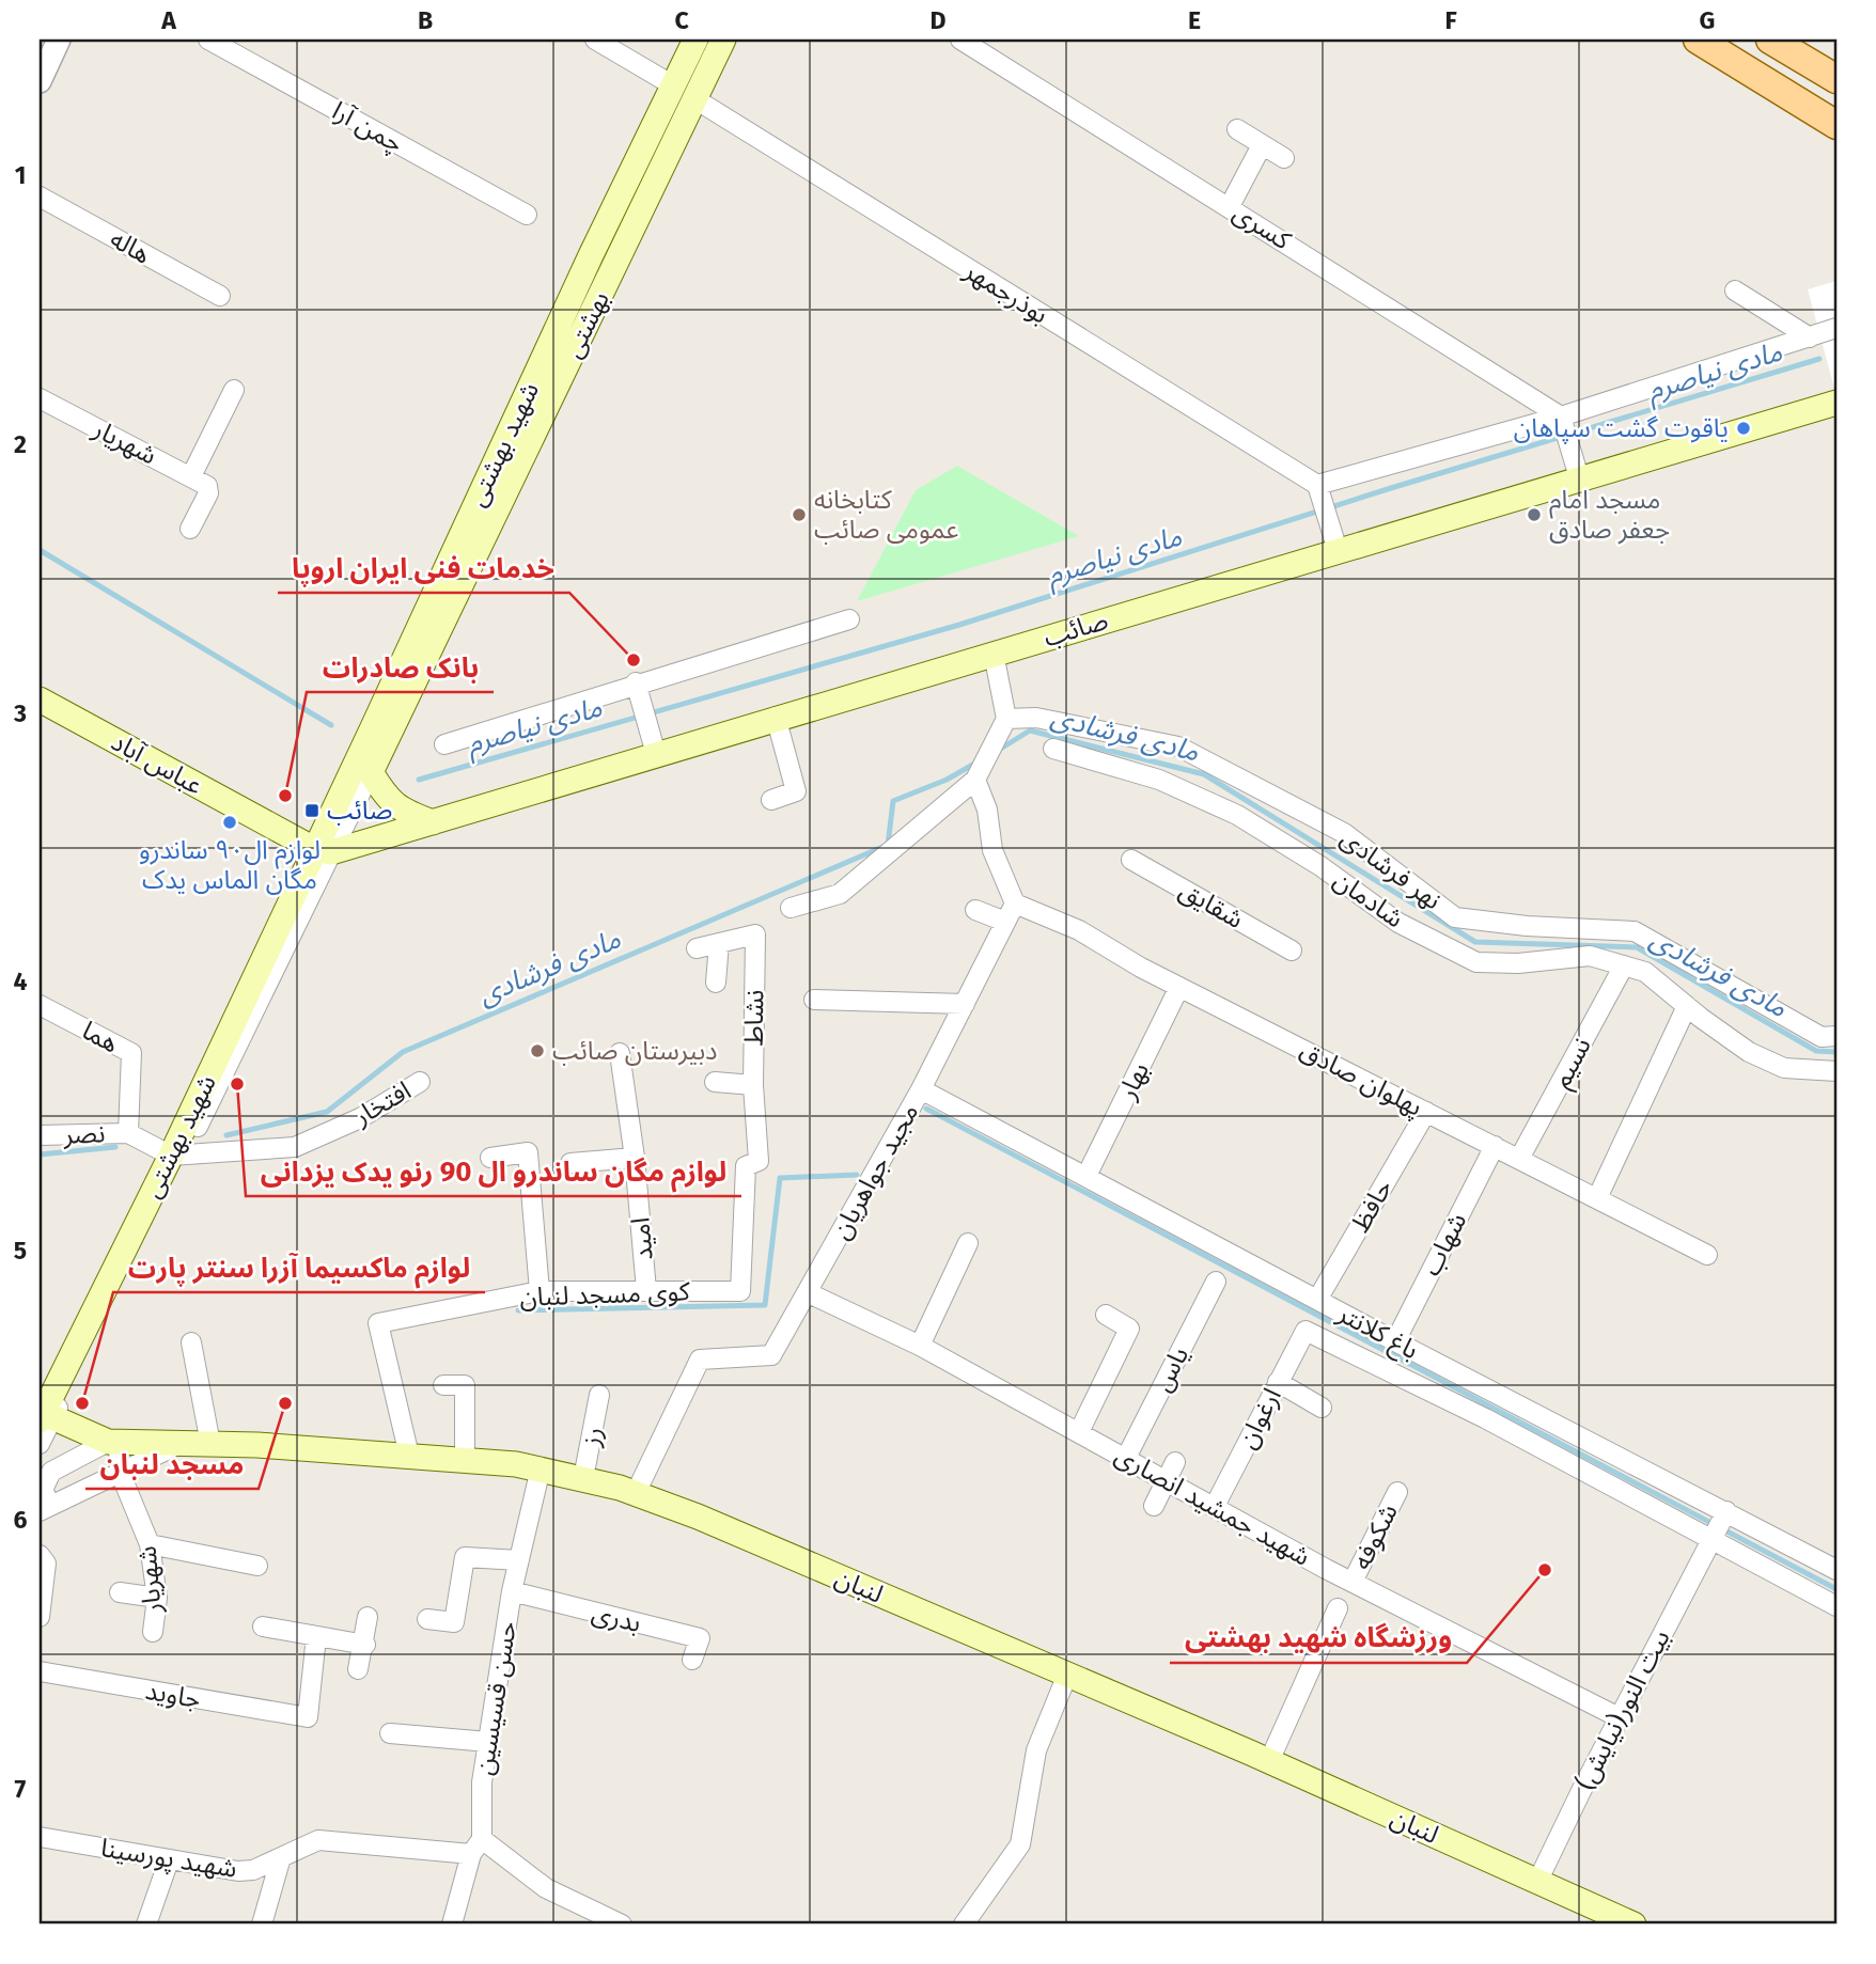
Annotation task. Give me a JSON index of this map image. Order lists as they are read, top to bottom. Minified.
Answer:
{"streets":{"main road":["بهشتی","شهید بهشتی","صائب","عباس آباد","لنبان"],"street":["چمن آرا","کسری","هاله","بوذرجمهر","شهریار","نهر فرشادی","شادمان","شقایق","نشاط","هما","نسیم","پهلوان صادق","بهار","افتخار","نصر","مجید جواهریان","حافظ","امید","شهاب","کوی مسجد لنبان","باغ کلانتر","یاس","ارغوان","رز","شهید جمشید انصاری","شکوفه","بدری","جاوید","حسن قسیسین","بیت النور(نیایش)","شهید پورسینا"]},"crossings":[["بوذرجمهر","بهشتی"],["شهریار","لنبان"],["شهید بهشتی","صائب"],["شهید بهشتی","عباس آباد"],["شهید بهشتی","افتخار"],["شهید بهشتی","لنبان"],["صائب","عباس آباد"],["شادمان","نسیم"],["نشاط","کوی مسجد لنبان"],["هما","نصر"],["نسیم","پهلوان صادق"],["پهلوان صادق","بهار"],["پهلوان صادق","مجید جواهریان"],["پهلوان صادق","حافظ"],["پهلوان صادق","شهاب"],["بهار","باغ کلانتر"],["مجید جواهریان","باغ کلانتر"],["مجید جواهریان","شهید جمشید انصاری"],["مجید جواهریان","لنبان"],["حافظ","باغ کلانتر"],["امید","کوی مسجد لنبان"],["شهاب","باغ کلانتر"],["کوی مسجد لنبان","لنبان"],["باغ کلانتر","ارغوان"],["باغ کلانتر","بیت النور(نیایش)"],["یاس","شهید جمشید انصاری"],["ارغوان","شهید جمشید انصاری"],["رز","لنبان"],["شهید جمشید انصاری","شکوفه"],["شهید جمشید انصاری","بیت النور(نیایش)"],["لنبان","حسن قسیسین"],["لنبان","بیت النور(نیایش)"],["بدری","حسن قسیسین"],["حسن قسیسین","شهید پورسینا"]],"water":["مادی نیاصرم","مادی فرشادی"],"places":{"other":["یاقوت گشت سپاهان","کتابخانه عمومی صائب","مسجد امام جعفر صادق","خدمات فنی ایران اروپا","بانک صادرات","لوازم ال۹۰ ساندرو مگان الماس یدک","دبیرستان صائب","لوازم مگان ساندرو ال 90 رنو یدک یزدانی","لوازم ماکسیما آزرا سنتر پارت","مسجد لنبان","ورزشگاه شهید بهشتی"],"transit":["صائب"]},"grid":{"columns":["A","B","C","D","E","F","G"],"rows":["1","2","3","4","5","6","7"]}}
